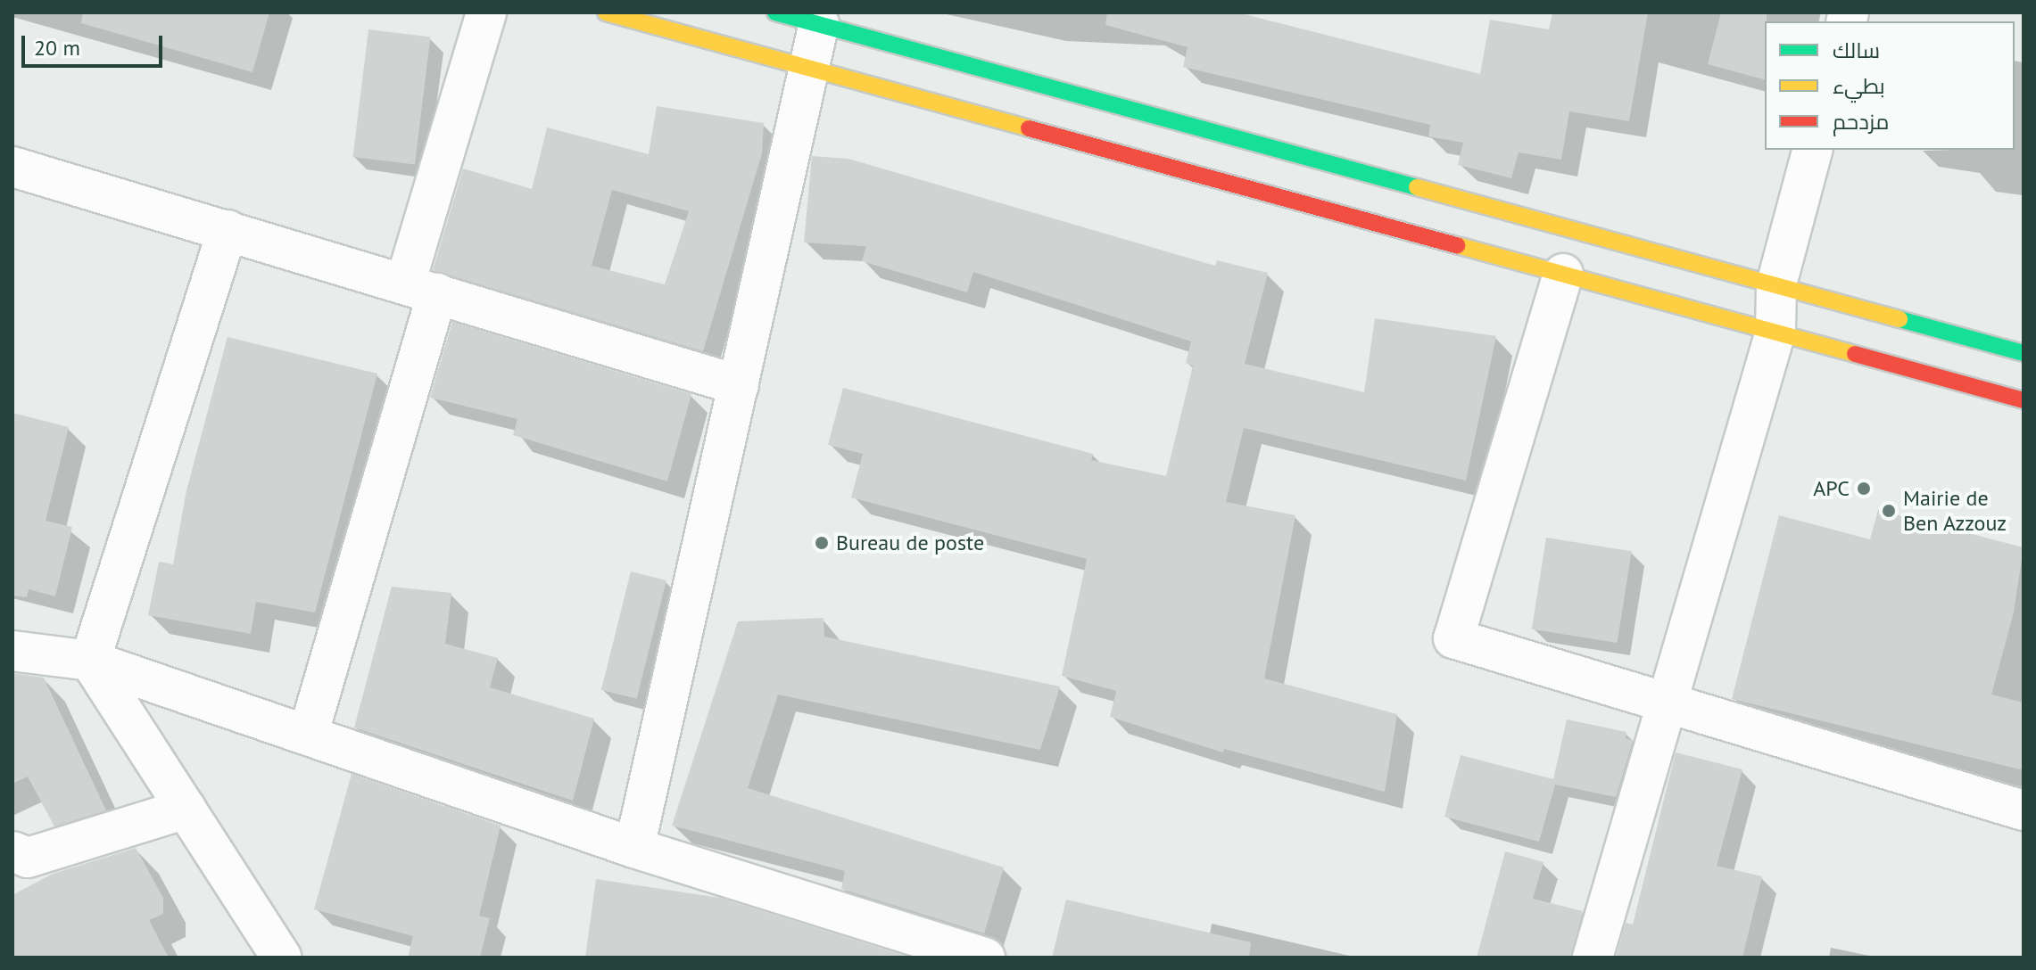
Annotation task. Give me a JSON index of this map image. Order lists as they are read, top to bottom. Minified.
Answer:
{"places":["APC","Mairie de Ben Azzouz","Bureau de poste"],"legend":["سالك","بطيء","مزدحم"],"scale_bar":"20 m"}
